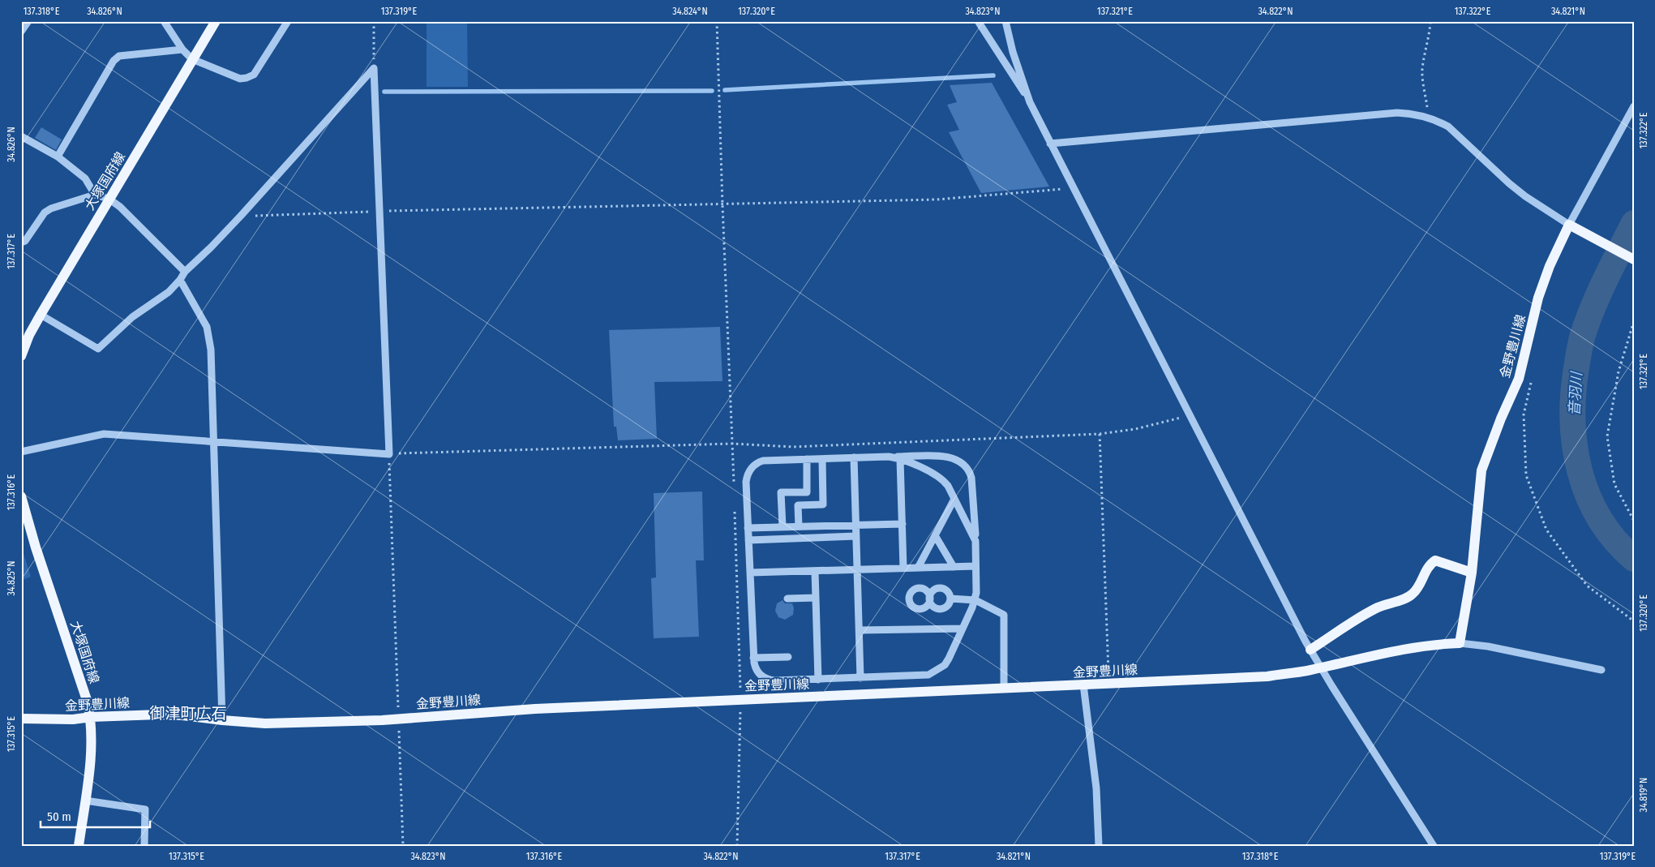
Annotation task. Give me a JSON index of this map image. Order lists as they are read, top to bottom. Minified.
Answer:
{"streets":{"main road":["大塚国府線","金野豊川線"]},"crossings":[["大塚国府線","金野豊川線"]],"districts":["御津町広石"],"water":["音羽川"],"scale_bar":"50 m","coordinates":["137.318°E","34.826°N","137.319°E","34.824°N","137.320°E","34.823°N","137.321°E","34.822°N","137.322°E","34.821°N","137.317°E","137.316°E","34.825°N","137.315°E","34.819°N"]}
